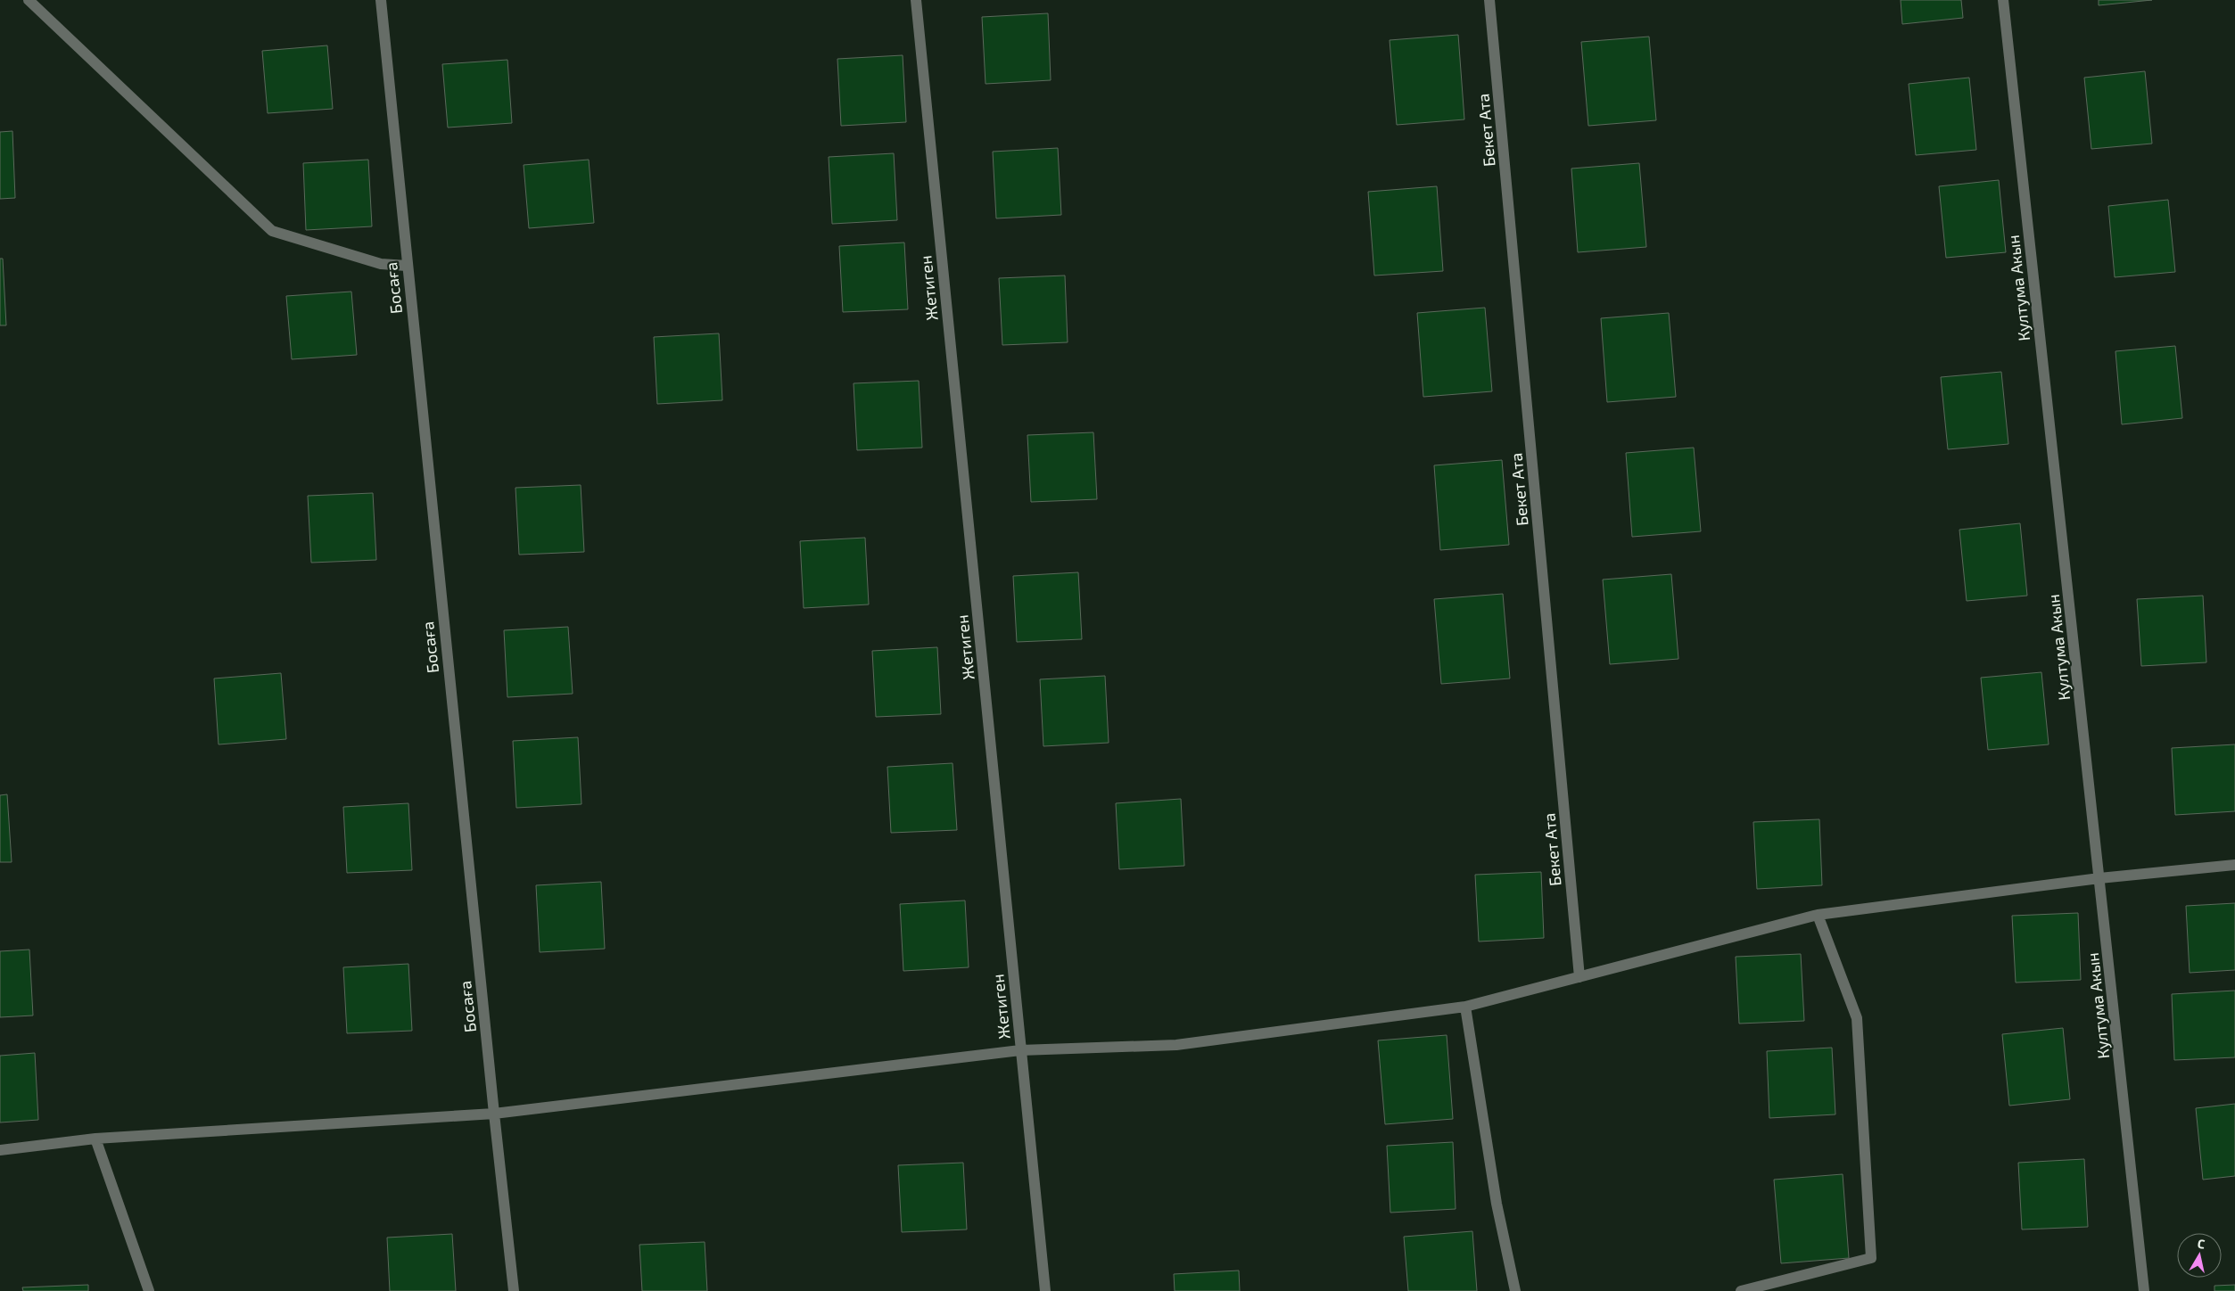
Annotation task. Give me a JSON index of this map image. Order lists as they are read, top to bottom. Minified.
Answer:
{"streets":{"street":["Бекет Ата","Босаға","Жетиген","Култума Акын"]},"north":"top"}
